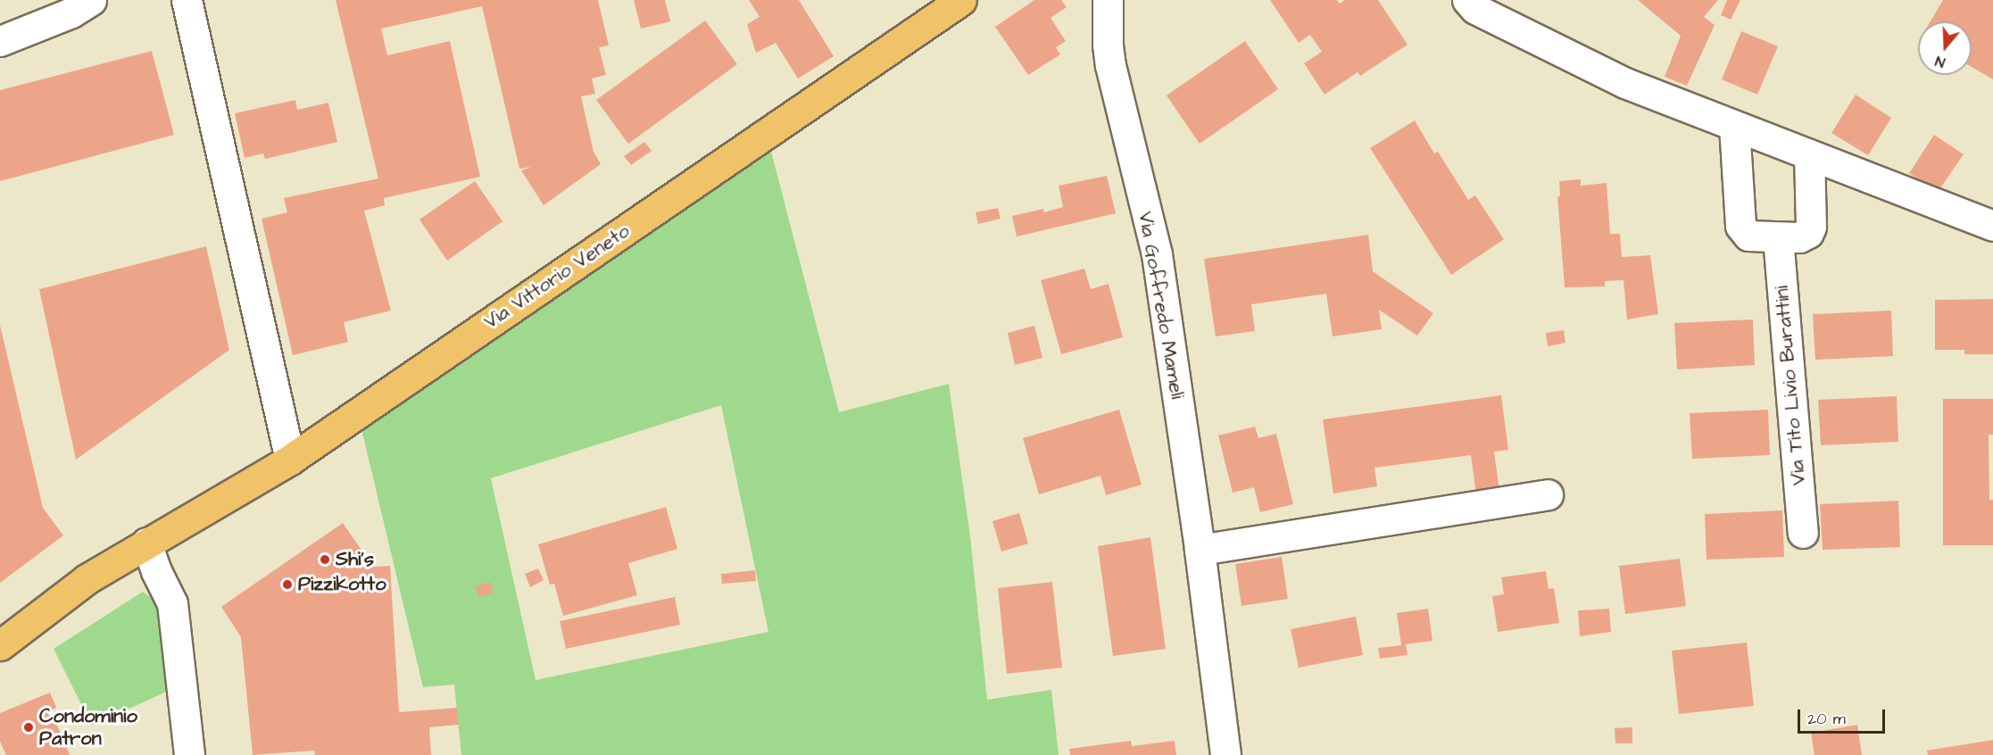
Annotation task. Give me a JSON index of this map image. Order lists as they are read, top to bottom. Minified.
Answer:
{"streets":{"main road":["Via Vittorio Veneto"],"street":["Via Goffredo Mameli","Via Tito Livio Burattini"]},"places":["Shi's","Pizzikotto","Condominio Patron"],"scale_bar":"20 m","north":"bottom"}
